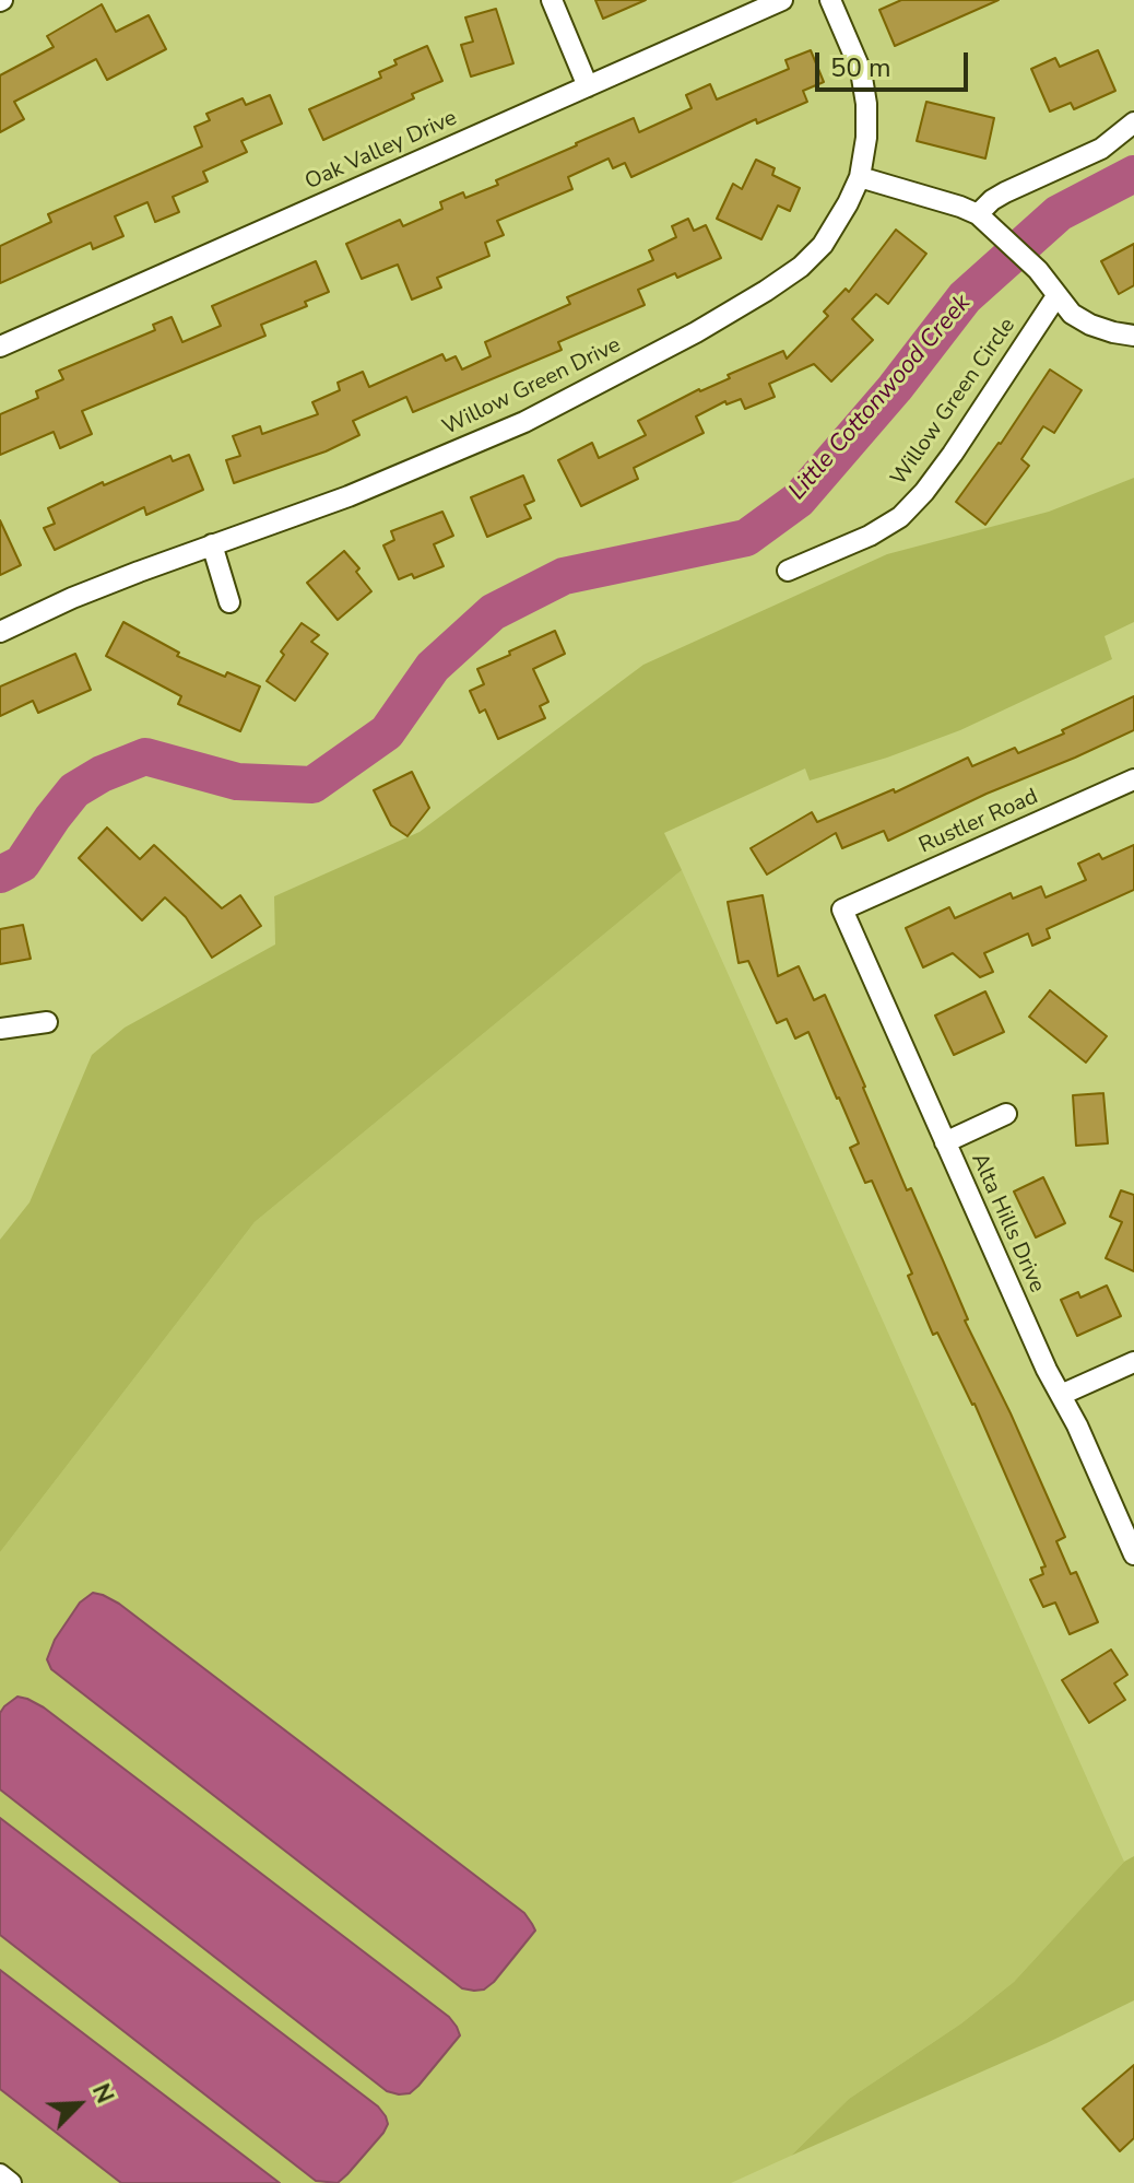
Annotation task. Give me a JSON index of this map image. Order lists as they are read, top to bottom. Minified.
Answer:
{"streets":{"street":["Oak Valley Drive","Willow Green Drive","Willow Green Circle","Rustler Road","Alta Hills Drive"]},"crossings":[["Rustler Road","Alta Hills Drive"]],"water":["Little Cottonwood Creek"],"scale_bar":"50 m","north":"top right"}
